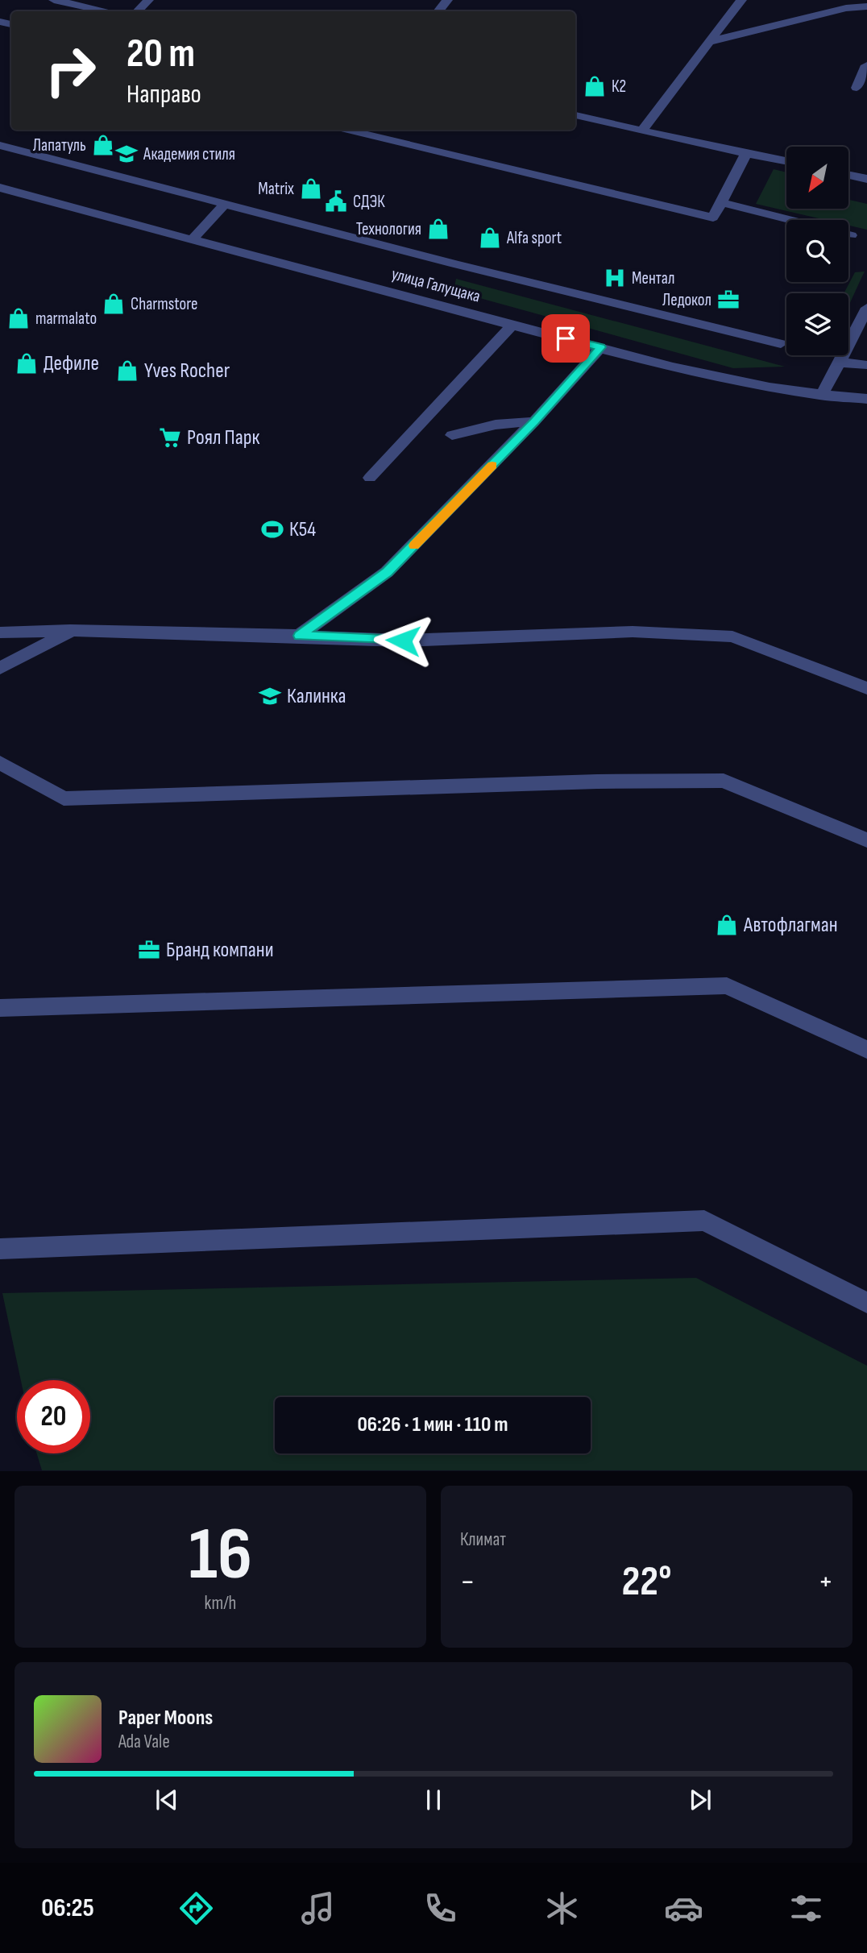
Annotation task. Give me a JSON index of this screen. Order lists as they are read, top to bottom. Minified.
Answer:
{"streets":{"street":["улица Галущака"]},"places":{"shop":["К2","Лапатуль","Matrix","Технология","Alfa sport","Charmstore","marmalato","Дефиле","Yves Rocher","Автофлагман"],"school or university":["Академия стиля","Калинка"],"public building":["СДЭК"],"hospital":["Ментал"],"office":["Ледокол","Бранд компани"],"supermarket":["Роял Парк"],"sports":["К54"]},"north":"bottom left","page":{"turn":["20 m","Направо"],"limit":"20","trip":"06:26 · 1 мин · 110 m","tile":[["16","km/h"],"Климат"],"heat":["−","22°","+"],"song":["Paper Moons","Ada Vale"],"tabs":"06:25"}}
